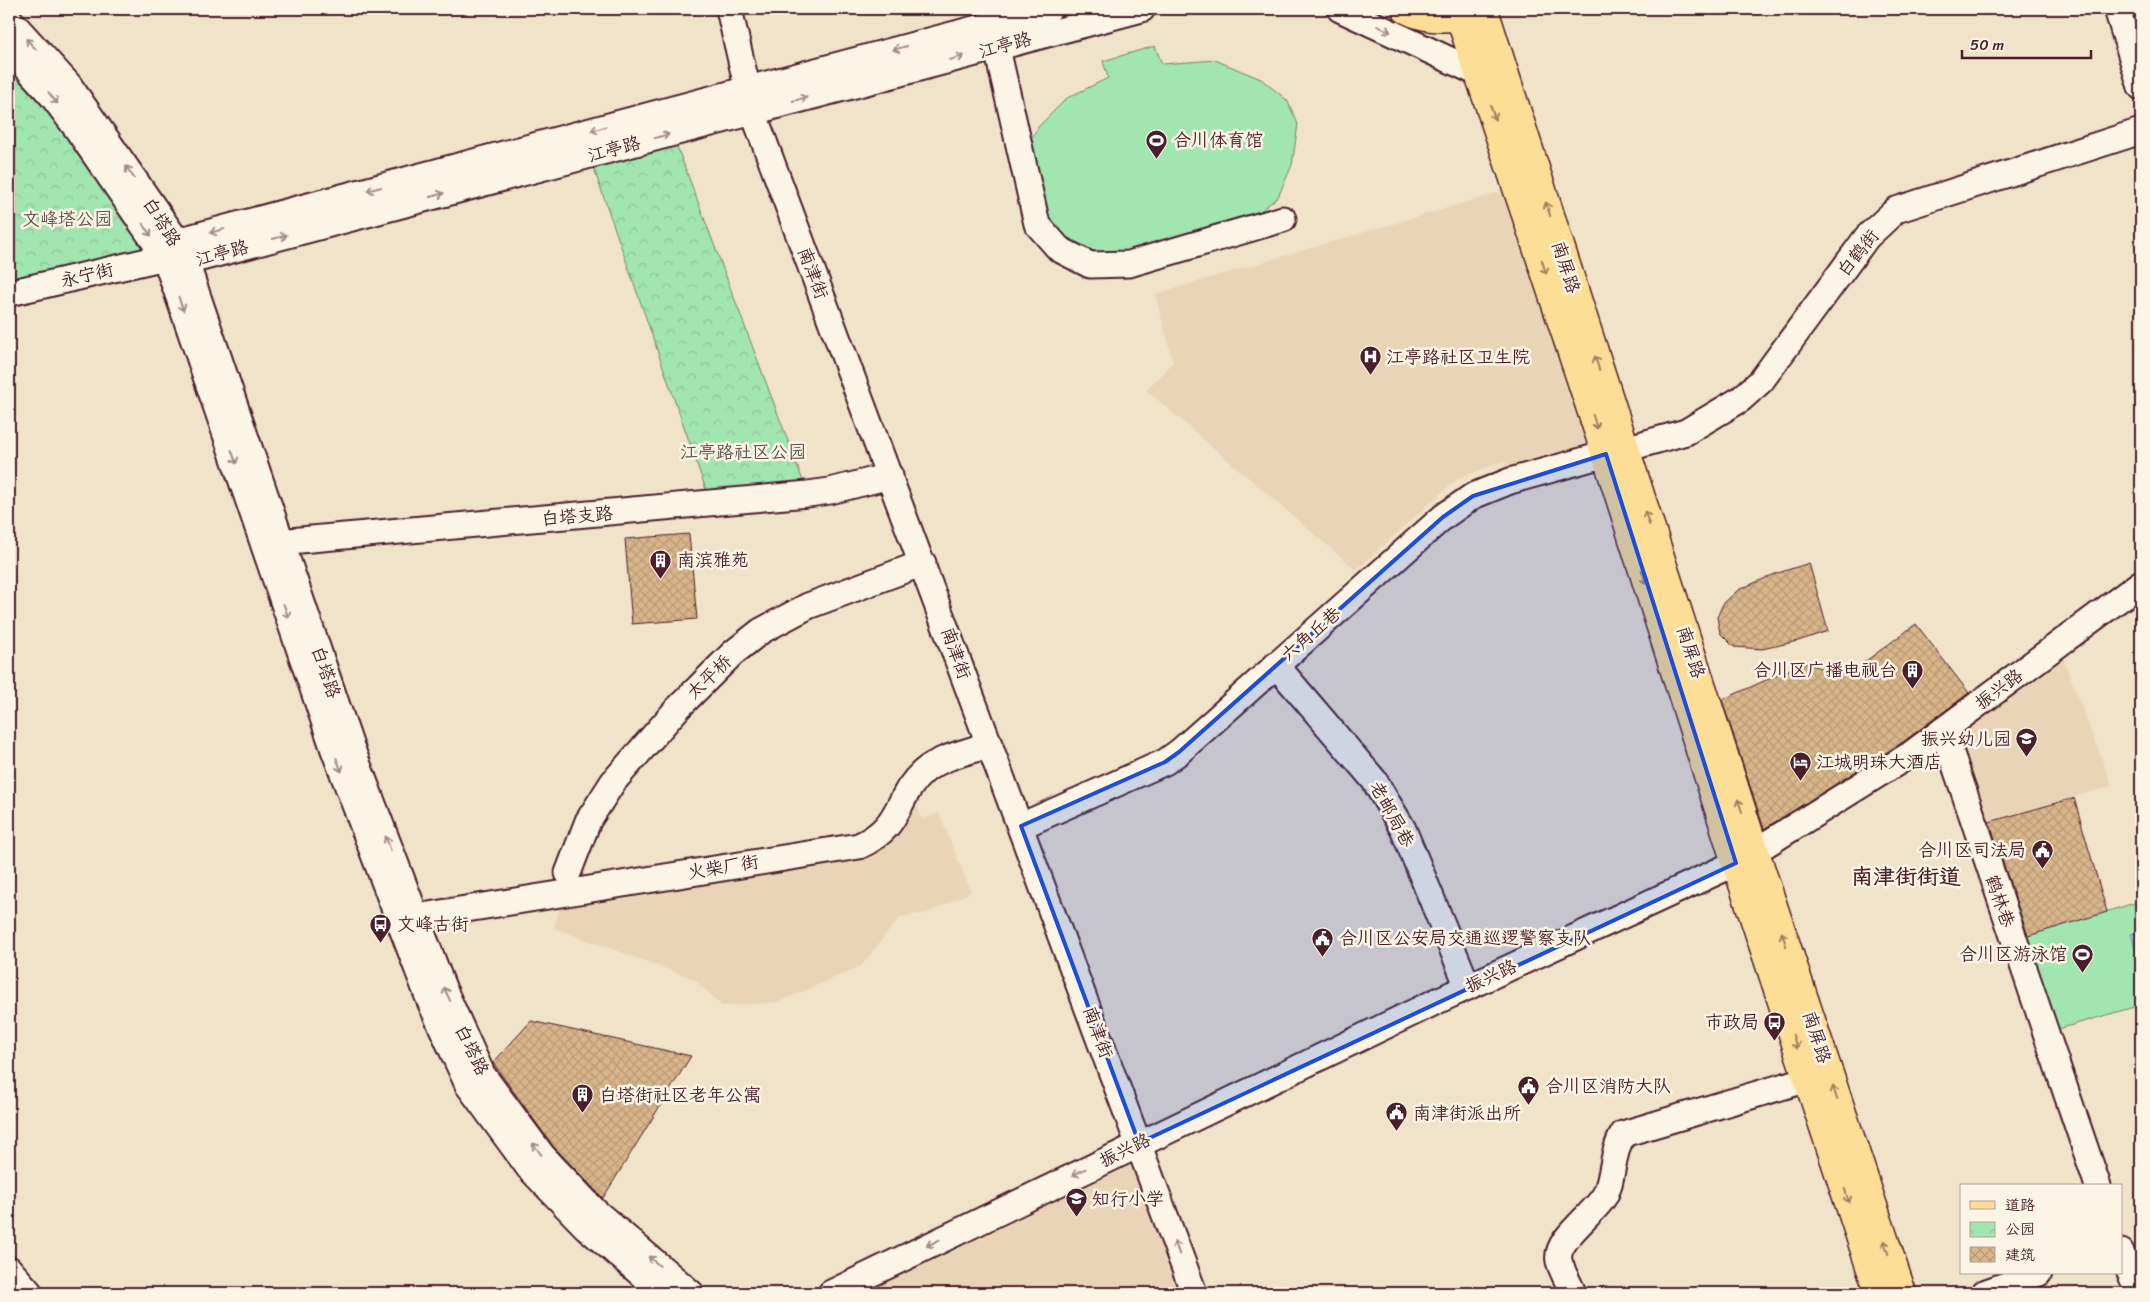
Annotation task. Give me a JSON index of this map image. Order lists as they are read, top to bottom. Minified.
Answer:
{"streets":{"main road":["南屏路"],"street":["江亭路","白塔路","白鹤街","南津街","永宁街","白塔支路","六角丘巷","太平桥","振兴路","老邮局巷","火柴厂街","鹤林巷"]},"crossings":[["江亭路","白塔路"],["江亭路","南津街"],["江亭路","永宁街"],["白塔路","永宁街"],["白塔路","白塔支路"],["白塔路","火柴厂街"],["白鹤街","南屏路"],["白鹤街","六角丘巷"],["南屏路","六角丘巷"],["南屏路","振兴路"],["南津街","白塔支路"],["南津街","六角丘巷"],["南津街","太平桥"],["南津街","振兴路"],["南津街","火柴厂街"],["六角丘巷","老邮局巷"],["振兴路","老邮局巷"],["振兴路","鹤林巷"]],"districts":["南津街街道"],"parks":["文峰塔公园","江亭路社区公园"],"places":{"sports":["合川体育馆","合川区游泳馆"],"hospital":["江亭路社区卫生院"],"building":["南滨雅苑","合川区广播电视台","白塔街社区老年公寓"],"school or university":["振兴幼儿园","知行小学"],"hotel":["江城明珠大酒店"],"public building":["合川区司法局","合川区公安局交通巡逻警察支队","合川区消防大队","南津街派出所"],"bus stop":["文峰古街","市政局"]},"legend":["道路","公园","建筑"],"scale_bar":"50 m"}
